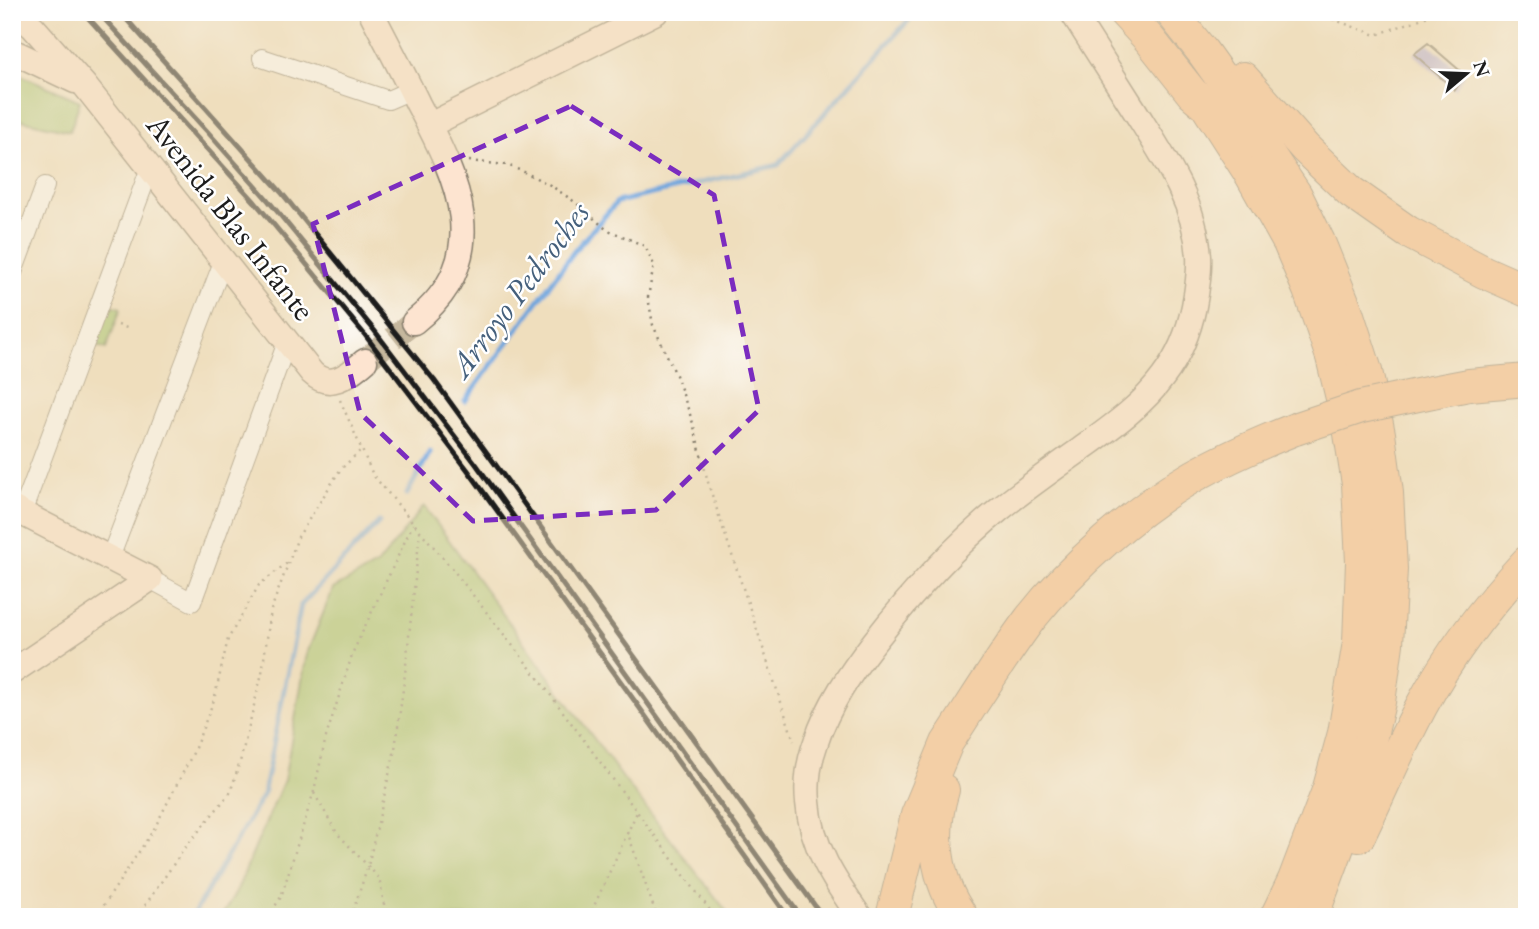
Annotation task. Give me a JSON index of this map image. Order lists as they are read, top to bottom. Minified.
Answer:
{"streets":{"street":["Avenida Blas Infante"]},"water":["Arroyo Pedroches"],"north":"right"}
